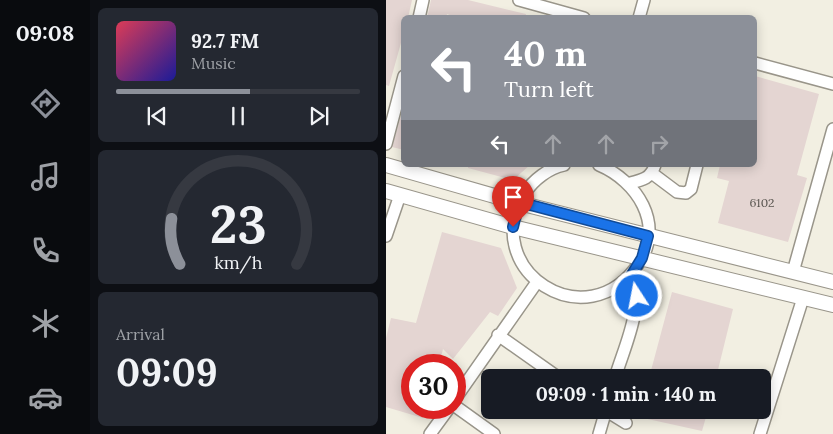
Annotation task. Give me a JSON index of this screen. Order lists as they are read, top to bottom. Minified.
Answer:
{"house_numbers":["6102"],"page":{"tabs":"09:08","turn":["40 m","Turn left"],"song":["92.7 FM","Music"],"tile":["Arrival","09:09"],"limit":"30","trip":"09:09 · 1 min · 140 m","gauge":["23","km/h"]}}
